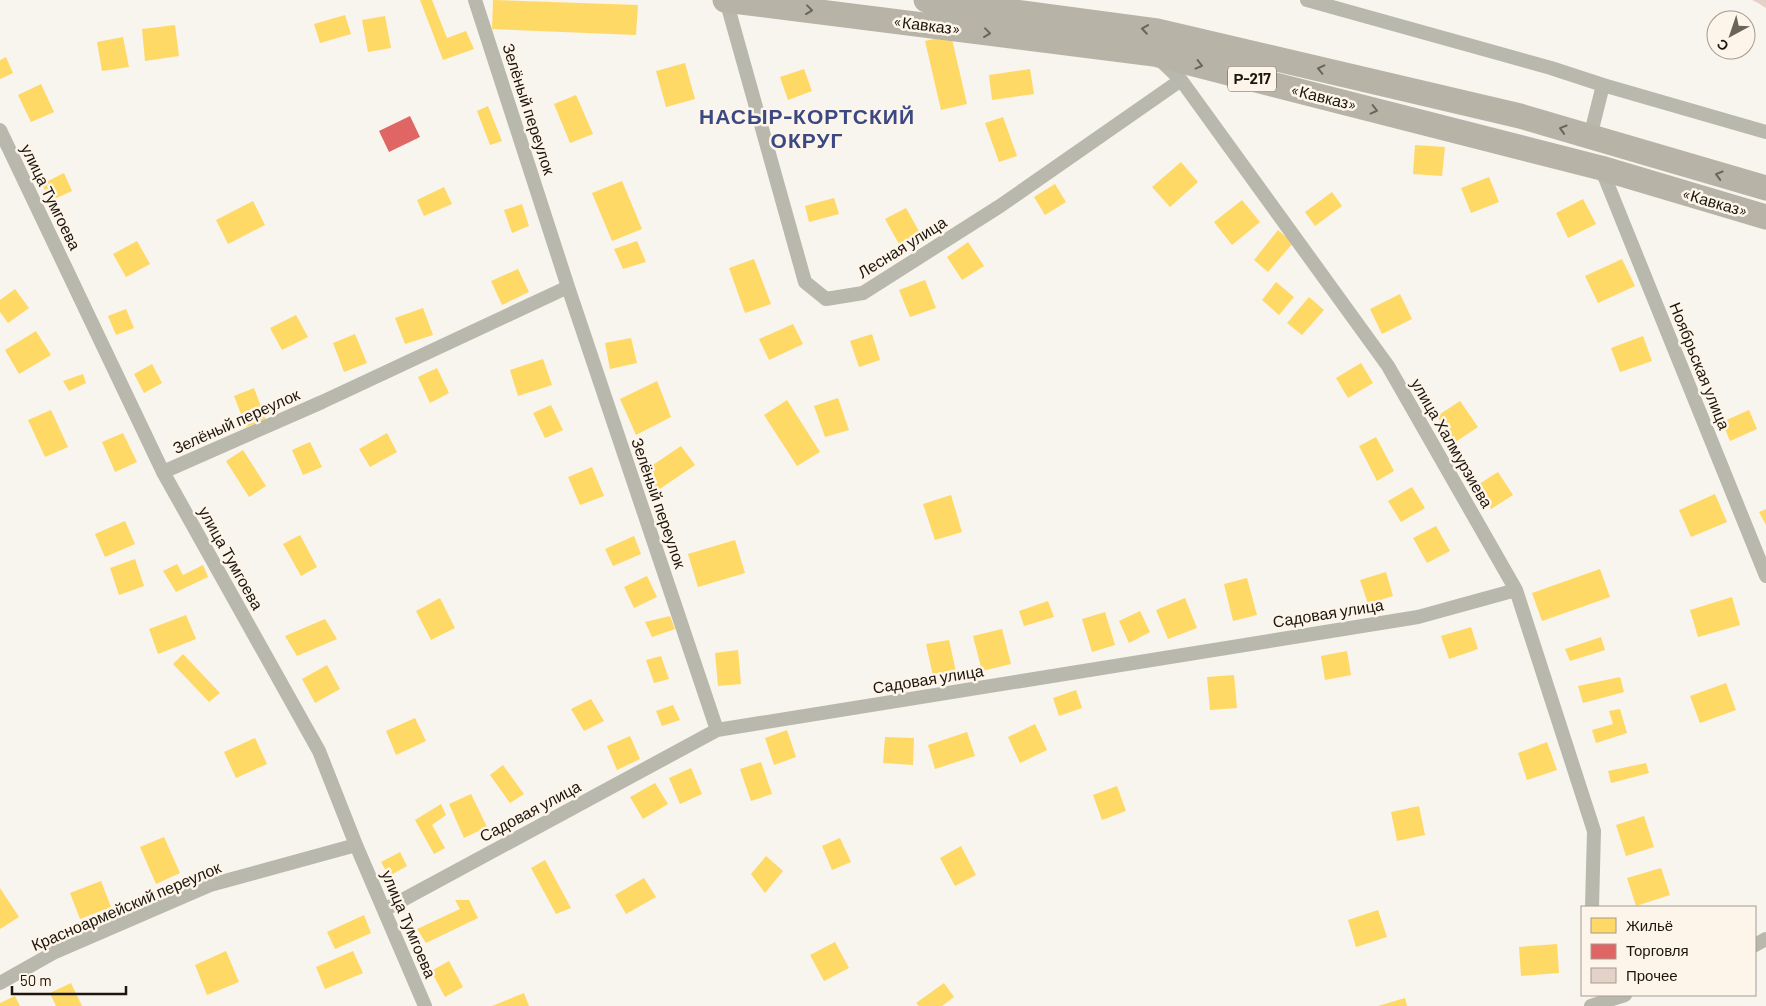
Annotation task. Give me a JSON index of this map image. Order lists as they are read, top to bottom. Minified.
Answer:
{"streets":{"highway":["«Кавказ»","Р-217"],"street":["Зелёный переулок","улица Тумгоева","Лесная улица","Ноябрьская улица","улица Халмурзиева","Садовая улица","Красноармейский переулок"]},"crossings":[["«Кавказ»","Лесная улица"],["«Кавказ»","Ноябрьская улица"],["«Кавказ»","улица Халмурзиева"],["Зелёный переулок","улица Тумгоева"],["Зелёный переулок","Садовая улица"],["улица Тумгоева","Садовая улица"],["улица Тумгоева","Красноармейский переулок"],["Лесная улица","улица Халмурзиева"],["улица Халмурзиева","Садовая улица"]],"districts":["НАСЫР-КОРТСКИЙ ОКРУГ"],"legend":["Жильё","Торговля","Прочее"],"scale_bar":"50 m","north":"bottom left"}
